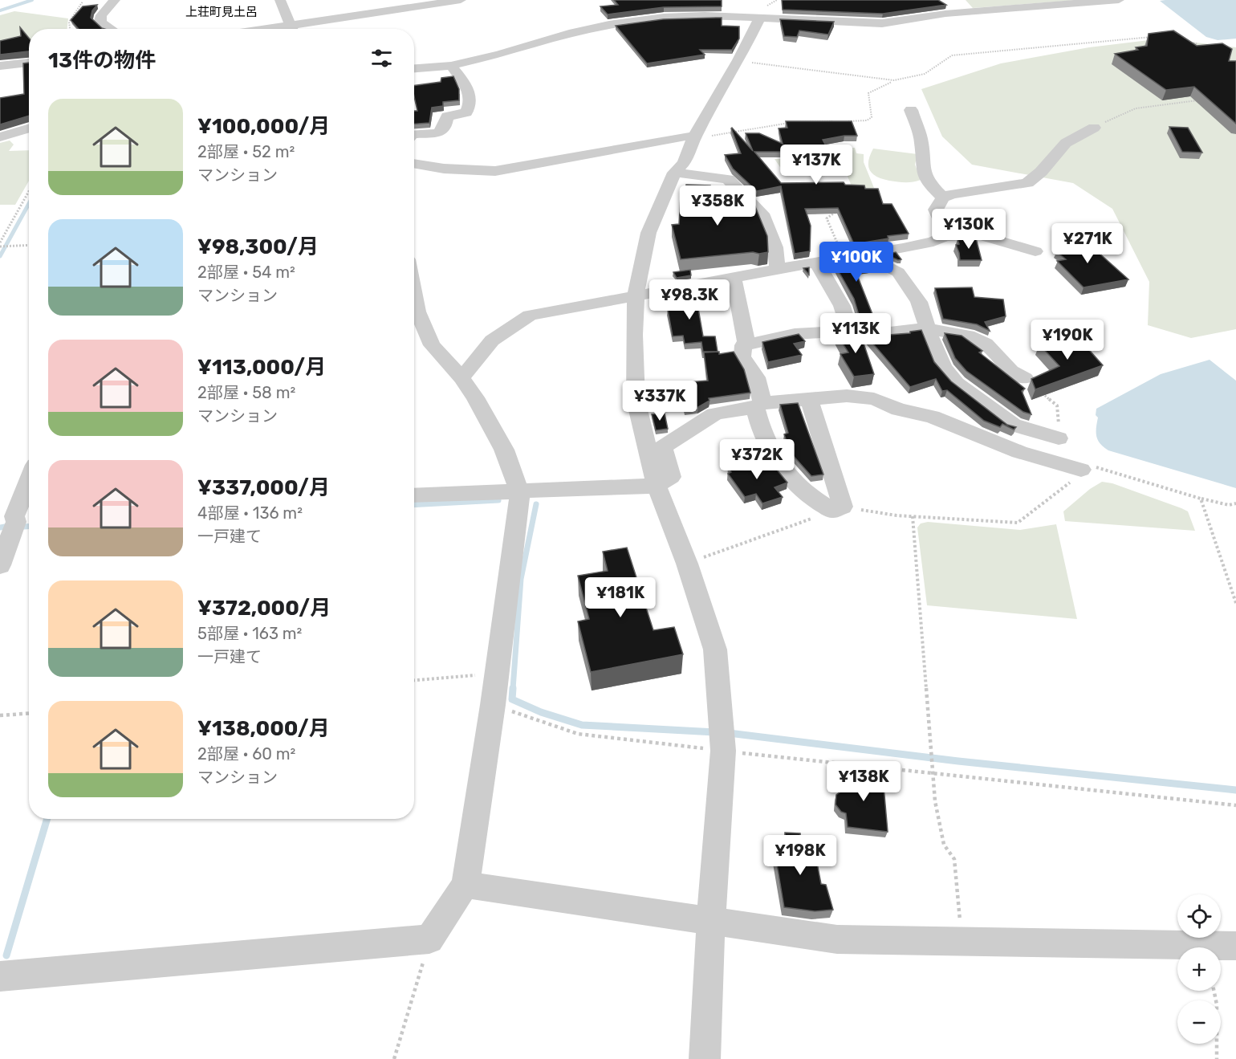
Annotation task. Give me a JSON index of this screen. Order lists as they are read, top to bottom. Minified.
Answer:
{"districts":["上荘町見土呂"],"page":{"heading":"13件の物件","list":[{"name":"¥100,000/月","note":"2部屋 · 52 m² · マンション"},{"name":"¥98,300/月","note":"2部屋 · 54 m² · マンション"},{"name":"¥113,000/月","note":"2部屋 · 58 m² · マンション"},{"name":"¥337,000/月","note":"4部屋 · 136 m² · 一戸建て"},{"name":"¥372,000/月","note":"5部屋 · 163 m² · 一戸建て"},{"name":"¥138,000/月","note":"2部屋 · 60 m² · マンション"}],"price":["¥137K","¥358K","¥130K","¥271K","¥100K","¥98.3K","¥113K","¥190K","¥337K","¥372K","¥181K","¥138K","¥198K"],"map_buttons":["+","−"]}}
